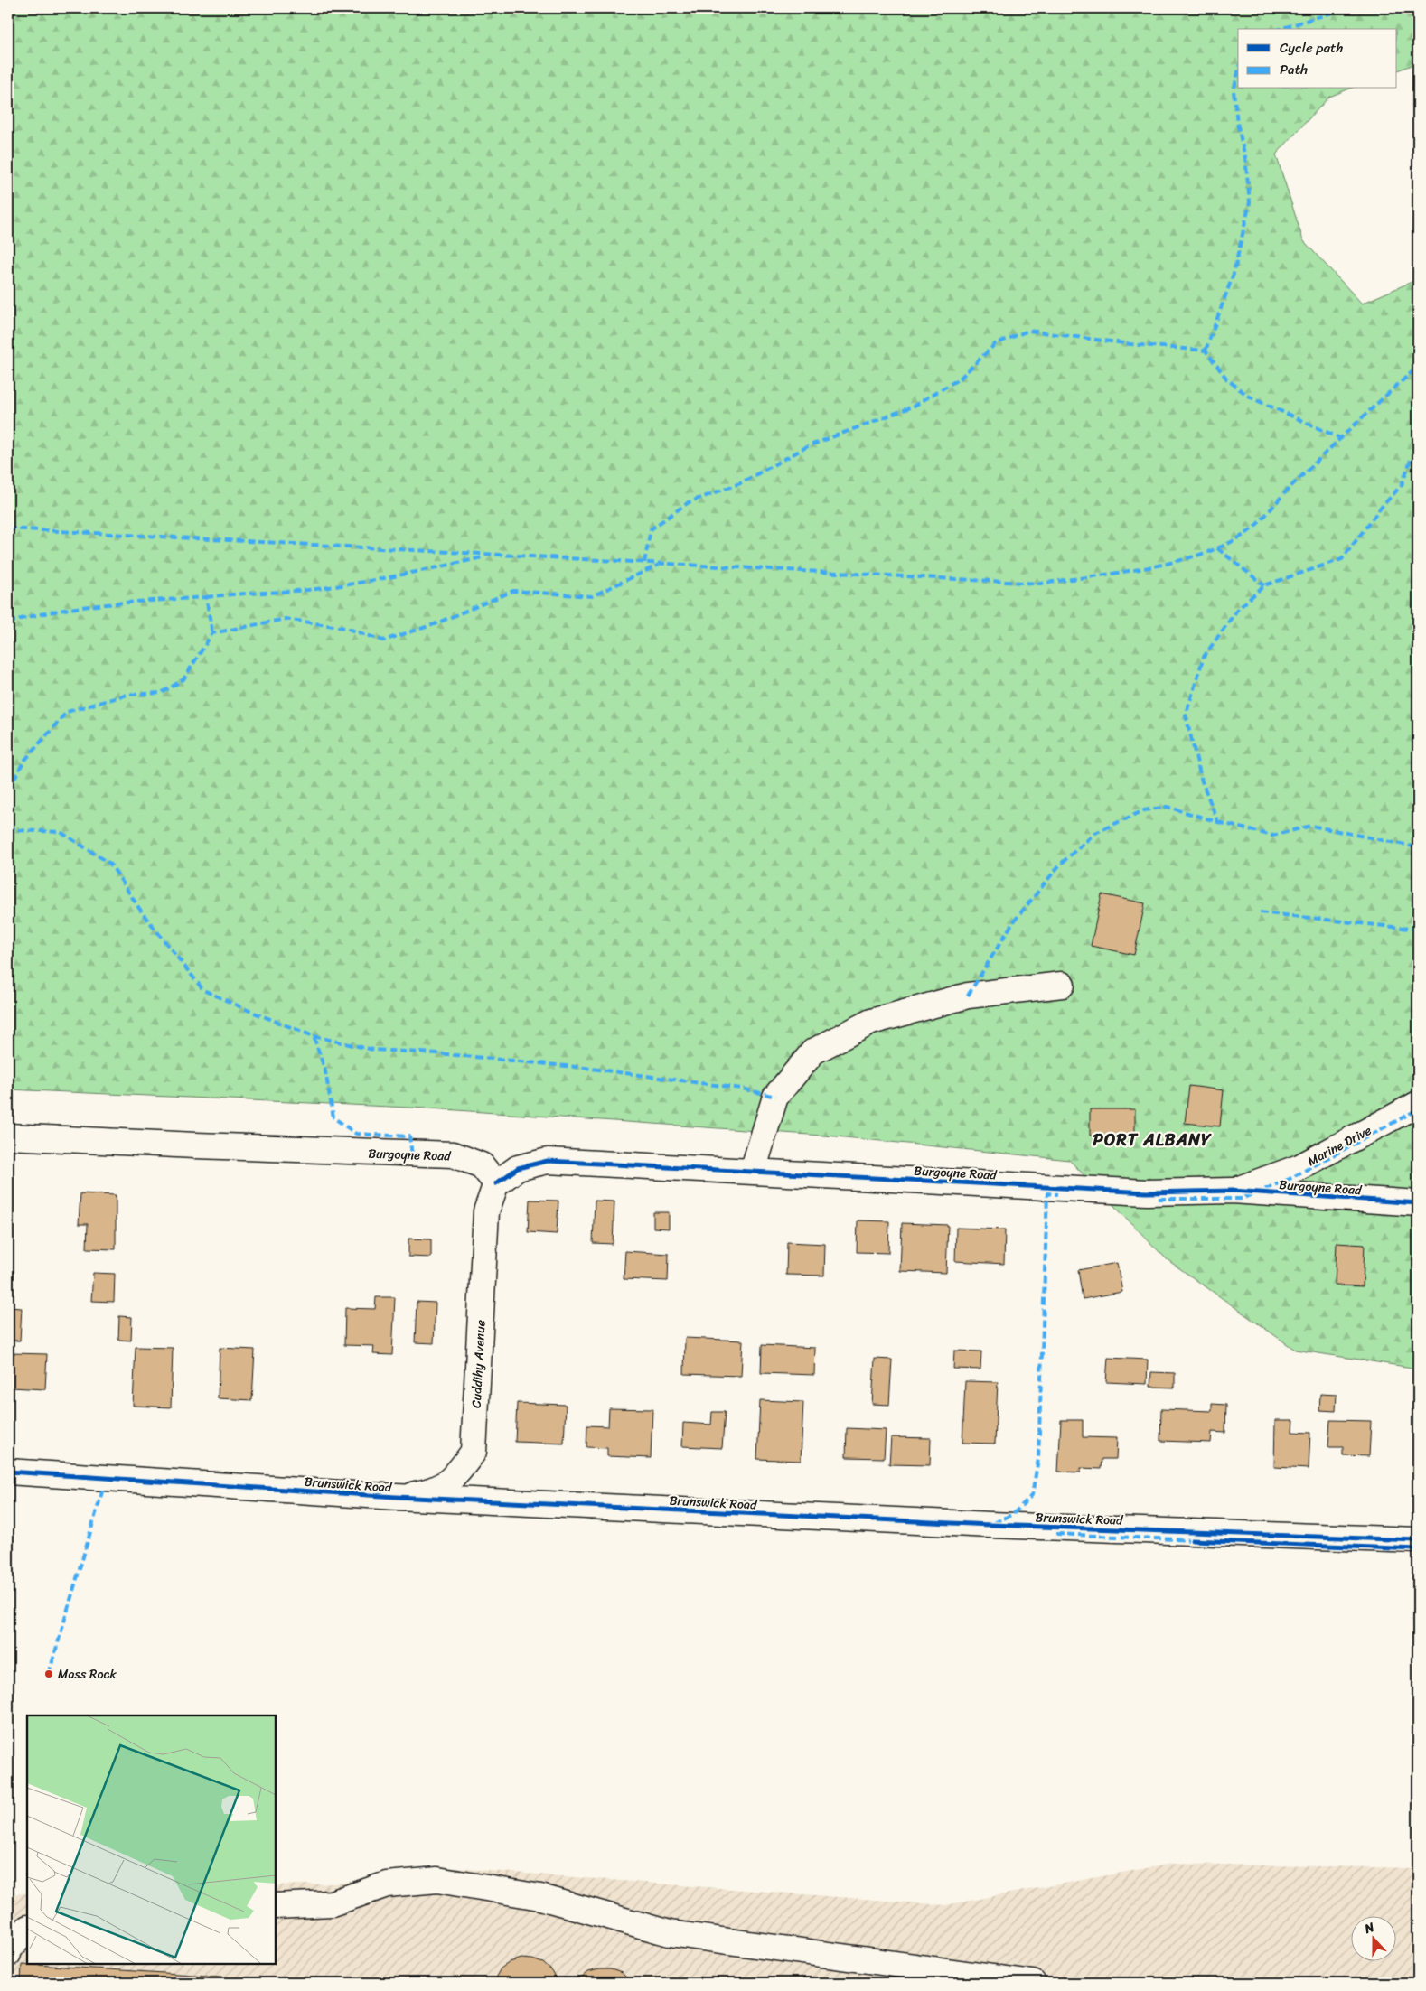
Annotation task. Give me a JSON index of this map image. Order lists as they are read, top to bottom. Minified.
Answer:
{"streets":{"street":["Marine Drive","Burgoyne Road","Cuddihy Avenue","Brunswick Road"]},"crossings":[["Marine Drive","Burgoyne Road"],["Burgoyne Road","Cuddihy Avenue"],["Cuddihy Avenue","Brunswick Road"]],"districts":["PORT ALBANY"],"places":["Mass Rock"],"legend":["Cycle path","Path"],"north":"top"}
